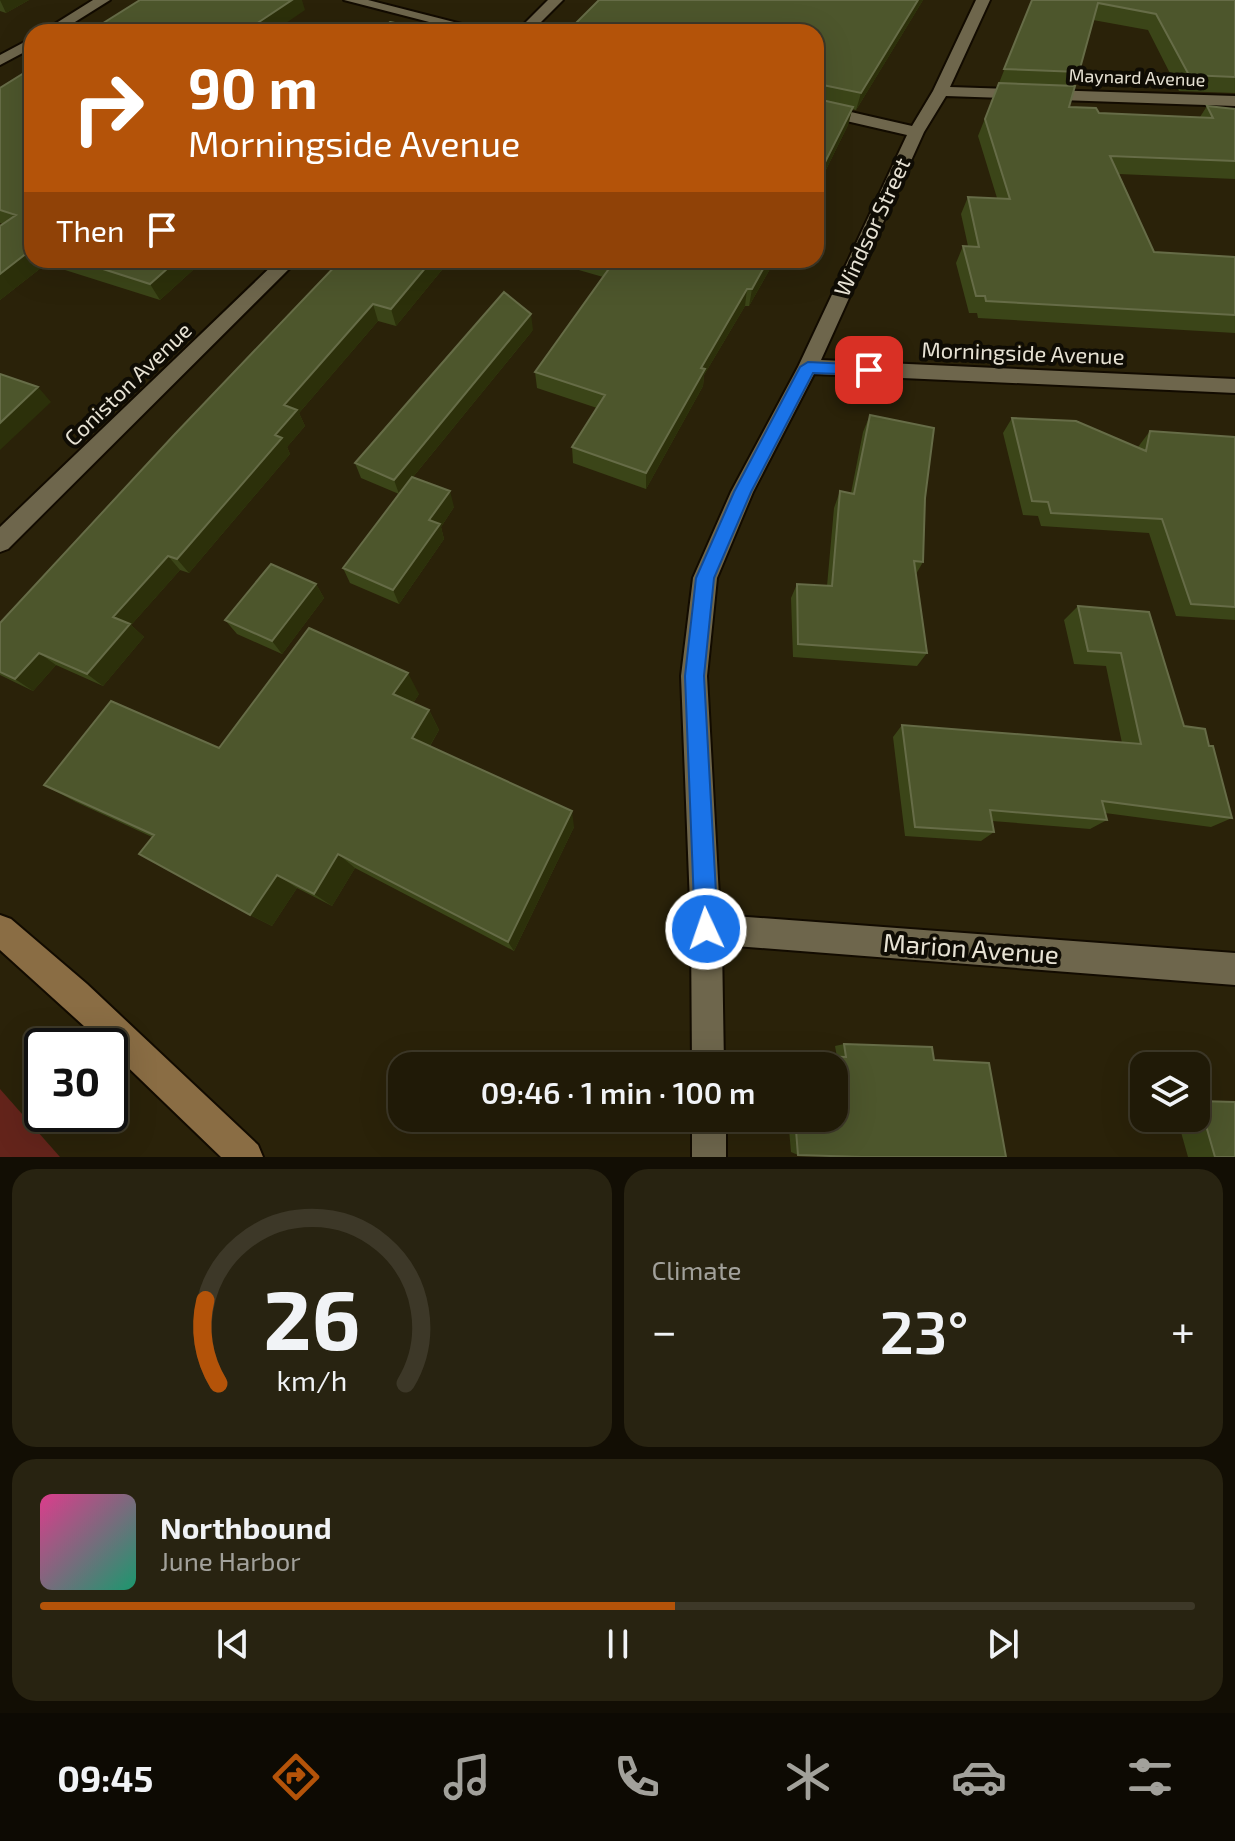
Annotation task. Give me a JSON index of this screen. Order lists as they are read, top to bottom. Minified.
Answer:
{"streets":{"street":["Maynard Avenue","Windsor Street","Morningside Avenue","Coniston Avenue","Marion Avenue"]},"crossings":[["Maynard Avenue","Windsor Street"],["Windsor Street","Morningside Avenue"],["Windsor Street","Marion Avenue"]],"page":{"turn":["90 m","Morningside Avenue"],"then":"Then","limit":"30","trip":"09:46 · 1 min · 100 m","tile":"Climate","heat":["−","23°","+"],"song":["Northbound","June Harbor"],"tabs":"09:45","gauge":["26","km/h"]}}
